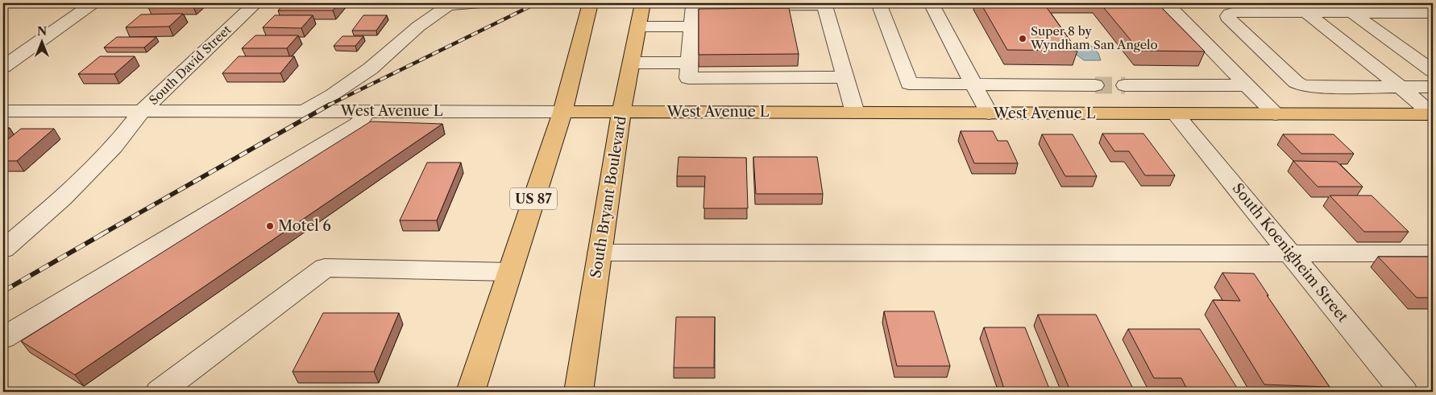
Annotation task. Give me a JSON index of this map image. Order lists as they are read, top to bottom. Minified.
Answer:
{"streets":{"main road":["West Avenue L","South Bryant Boulevard","US 87"],"street":["South David Street","South Koenigheim Street"]},"crossings":[["South David Street","West Avenue L"],["West Avenue L","South Bryant Boulevard"],["West Avenue L","US 87"],["West Avenue L","South Koenigheim Street"]],"places":["Super 8 by Wyndham San Angelo","Motel 6"],"north":"top"}
